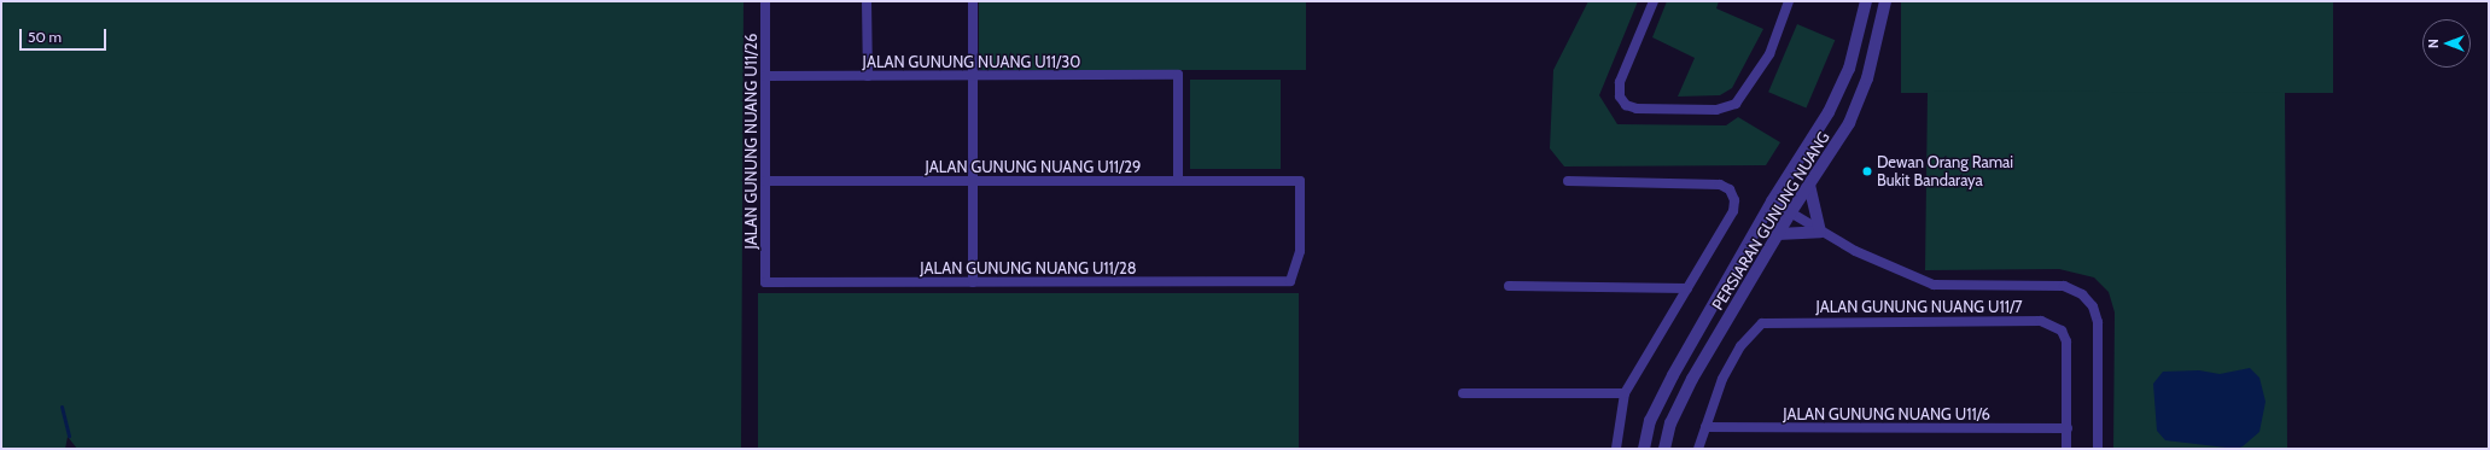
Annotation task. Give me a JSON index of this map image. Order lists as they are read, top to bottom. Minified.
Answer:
{"streets":{"street":["JALAN GUNUNG NUANG U11/30","JALAN GUNUNG NUANG U11/26","JALAN GUNUNG NUANG U11/29","PERSIARAN GUNUNG NUANG","JALAN GUNUNG NUANG U11/28","JALAN GUNUNG NUANG U11/7","JALAN GUNUNG NUANG U11/6"]},"crossings":[["JALAN GUNUNG NUANG U11/30","JALAN GUNUNG NUANG U11/26"],["JALAN GUNUNG NUANG U11/30","JALAN GUNUNG NUANG U11/29"],["JALAN GUNUNG NUANG U11/26","JALAN GUNUNG NUANG U11/29"],["JALAN GUNUNG NUANG U11/26","JALAN GUNUNG NUANG U11/28"],["JALAN GUNUNG NUANG U11/29","JALAN GUNUNG NUANG U11/28"],["JALAN GUNUNG NUANG U11/7","JALAN GUNUNG NUANG U11/6"]],"places":["Dewan Orang Ramai Bukit Bandaraya"],"scale_bar":"50 m","north":"left"}
